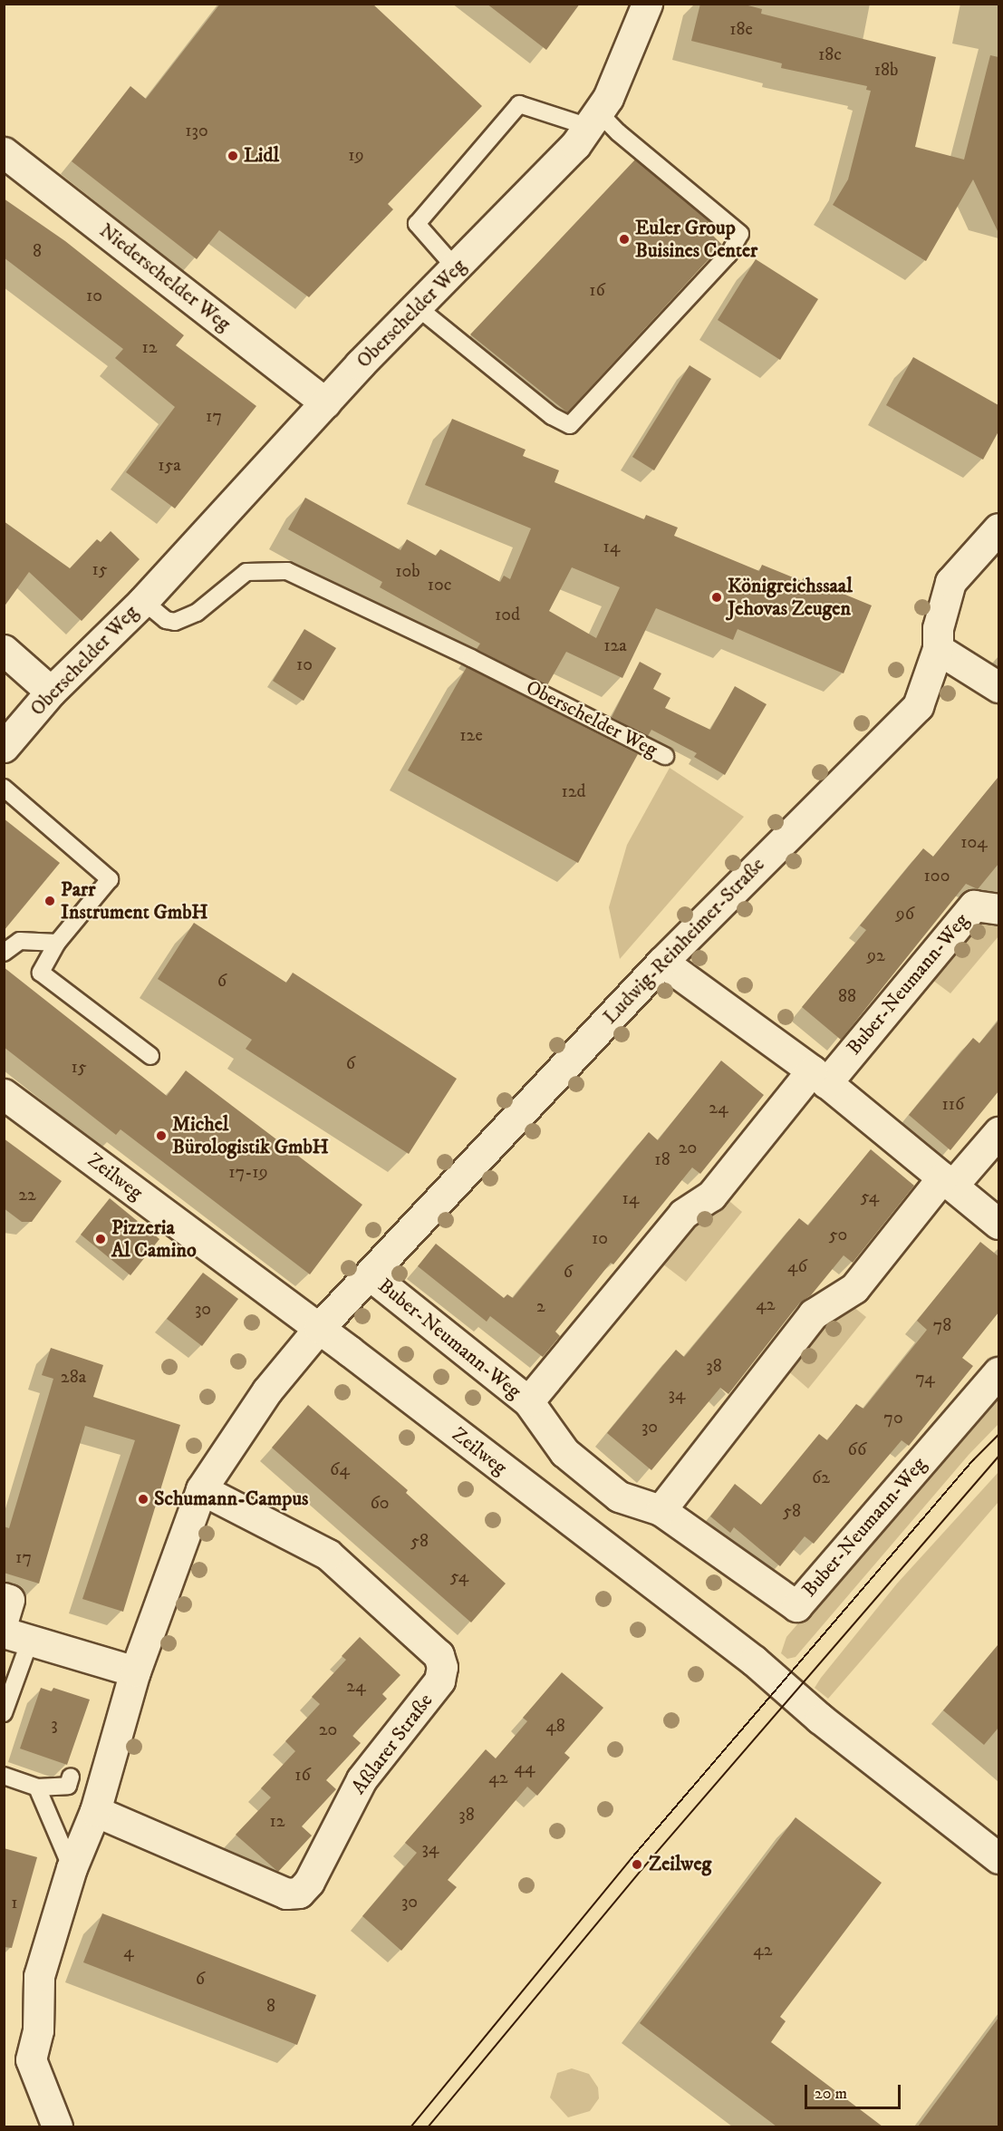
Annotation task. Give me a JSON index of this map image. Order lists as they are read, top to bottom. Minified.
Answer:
{"streets":{"street":["Niederschelder Weg","Oberschelder Weg","Ludwig-Reinheimer-Straße","Buber-Neumann-Weg","Zeilweg","Aßlarer Straße"]},"crossings":[["Niederschelder Weg","Oberschelder Weg"],["Ludwig-Reinheimer-Straße","Buber-Neumann-Weg"],["Ludwig-Reinheimer-Straße","Zeilweg"]],"places":["Lidl","Euler Group Buisines Center","Königreichssaal Jehovas Zeugen","Parr Instrument GmbH","Michel Bürologistik GmbH","Pizzeria Al Camino","Schumann-Campus","Zeilweg"],"house_numbers":["18e","18c","18b","130","19","8","16","10","12","17","15a","14","15","10b","10c","10d","12a","10","12e","12d","104","100","96","92","6","88","6","15","116","24","20","18","17-19","22","54","14","50","10","46","6","42","2","30","78","38","28a","74","34","70","30","66","64","62","60","58","58","17","54","24","3","48","20","44","16","42","38","12","34","30","1","42","4","6","8"],"scale_bar":"20 m"}
